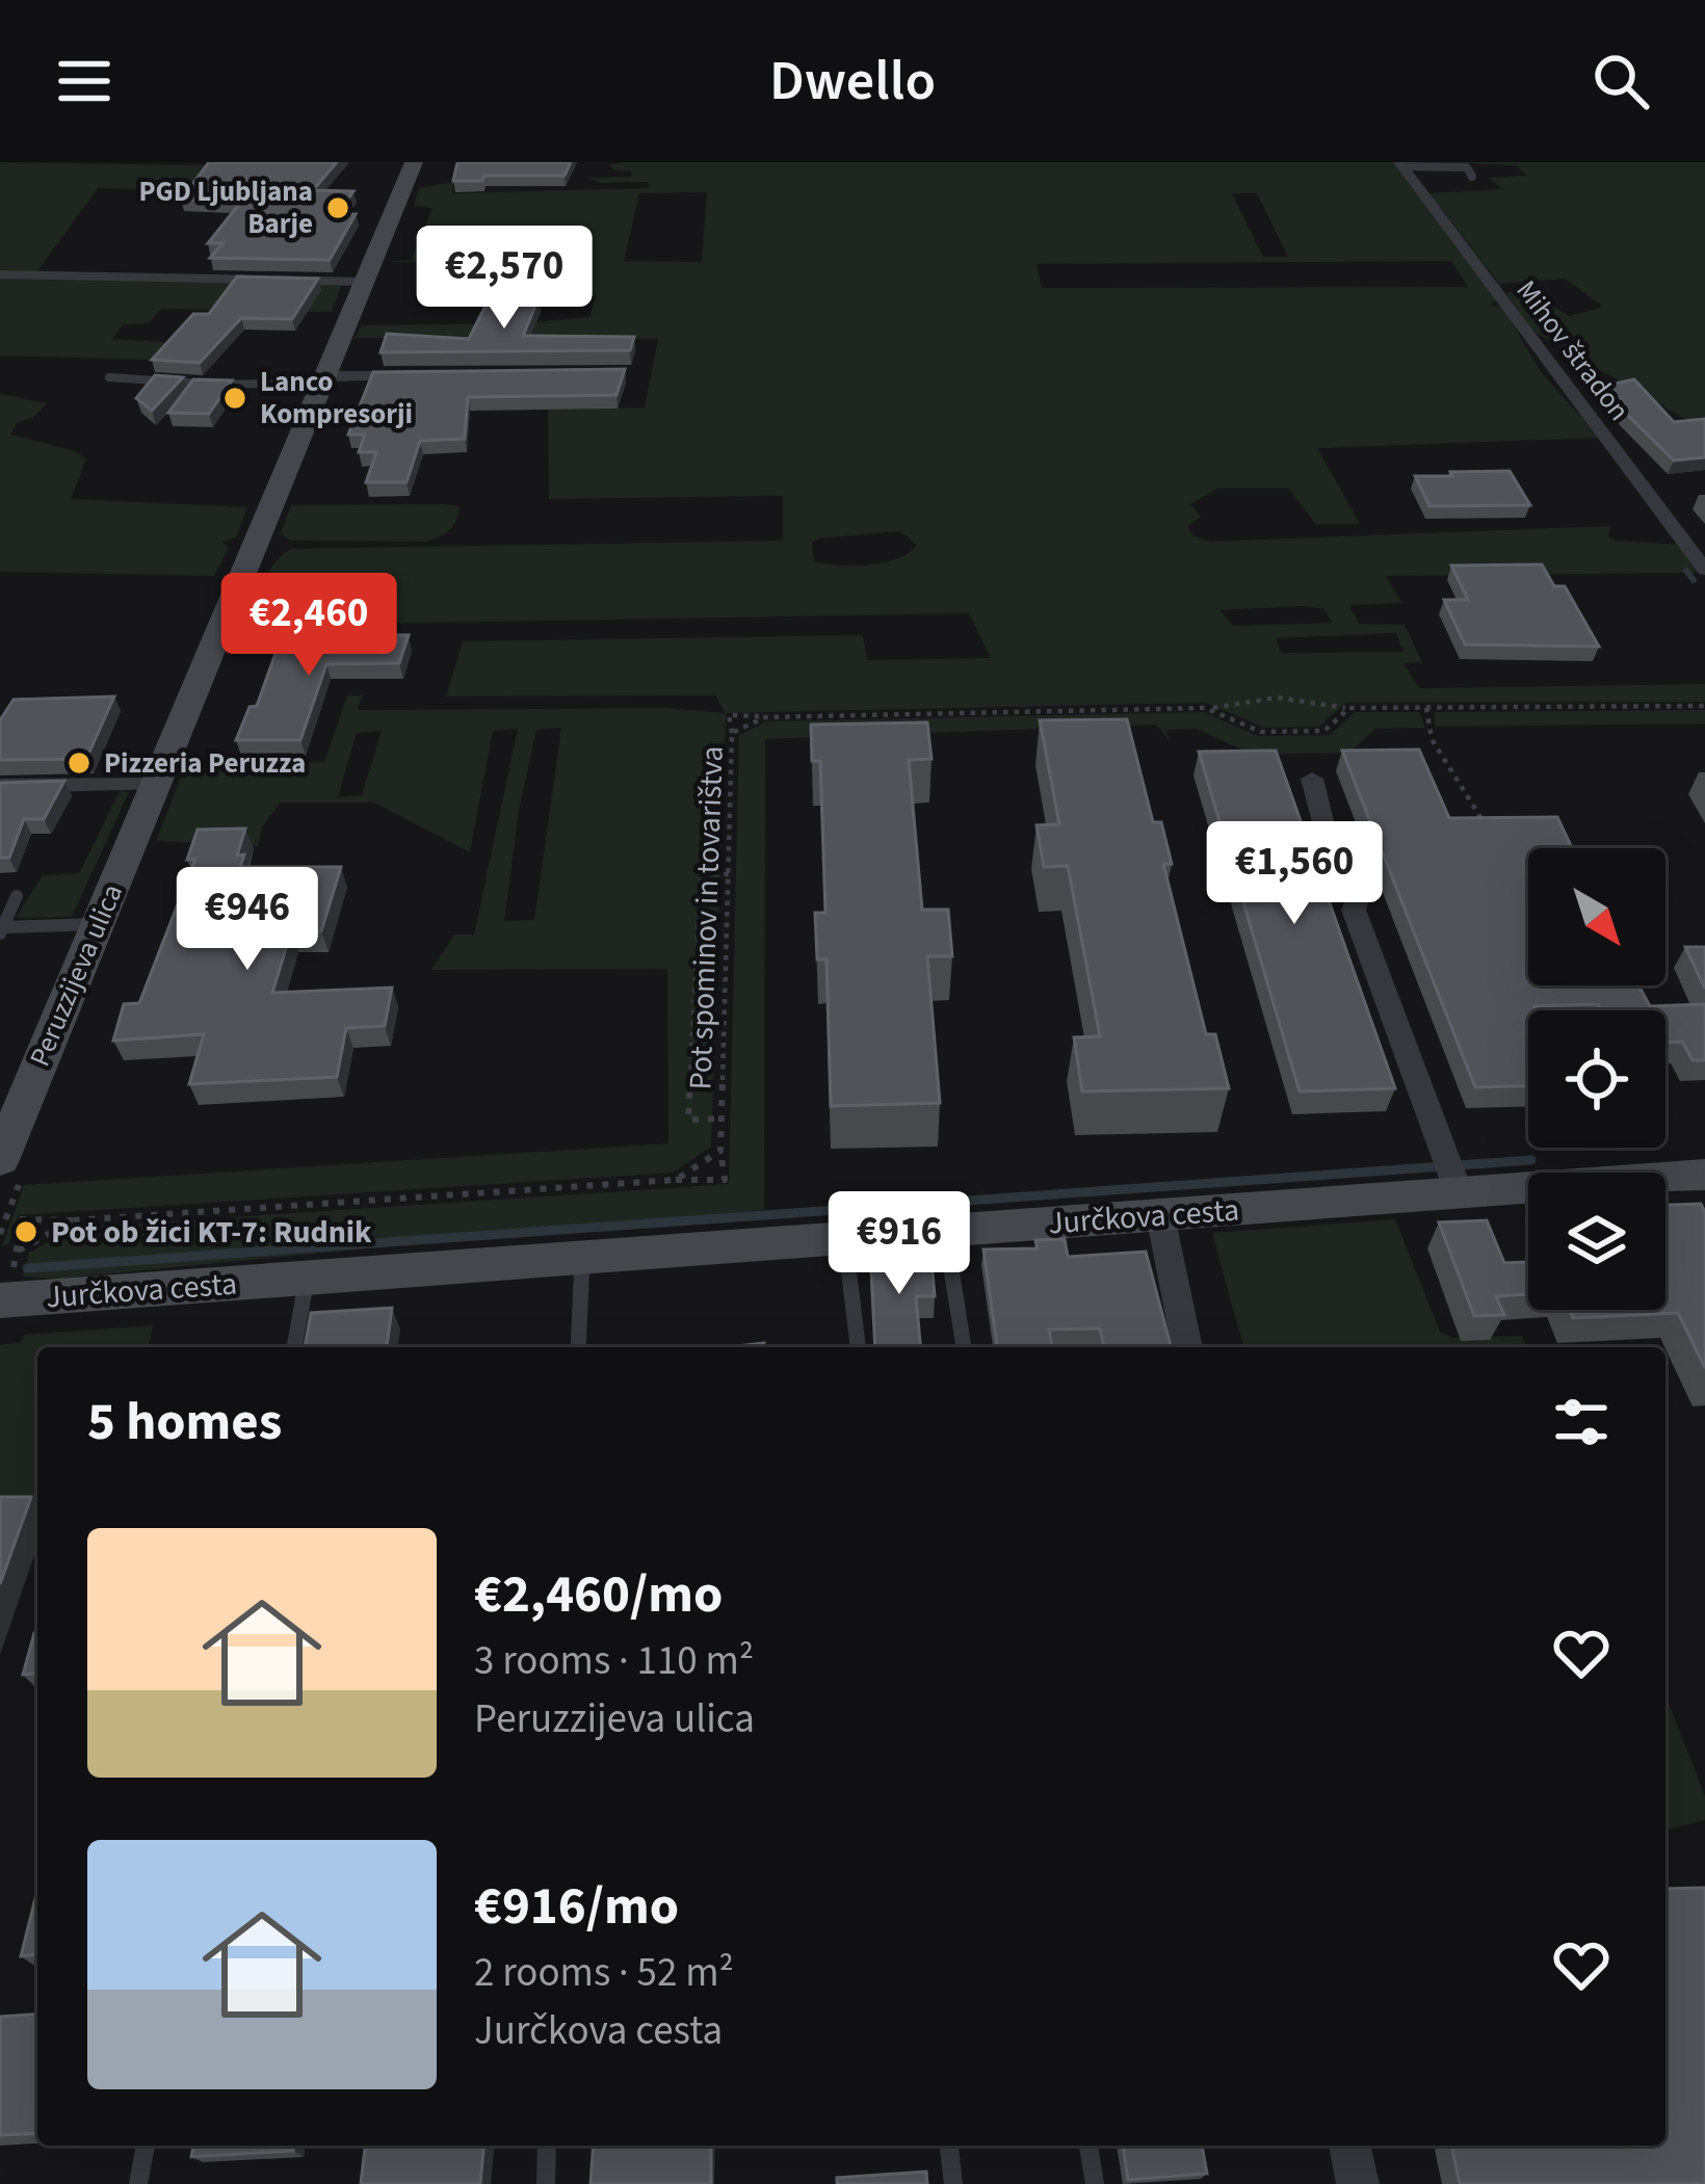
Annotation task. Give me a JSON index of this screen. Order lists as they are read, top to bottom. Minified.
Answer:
{"streets":{"main road":["Peruzzijeva ulica","Jurčkova cesta"],"street":["Mihov štradon"],"path":["Pot spominov in tovarištva"]},"places":["PGD Ljubljana Barje","Lanco Kompresorji","Pizzeria Peruzza","Pot ob žici KT-7: Rudnik"],"north":"bottom right","page":{"header":"Dwello","price":["€2,570","€2,460","€1,560","€946","€916"],"heading":"5 homes","list":[{"name":"€2,460/mo","note":"3 rooms · 110 m² · Peruzzijeva ulica"},{"name":"€916/mo","note":"2 rooms · 52 m² · Jurčkova cesta"}]}}
